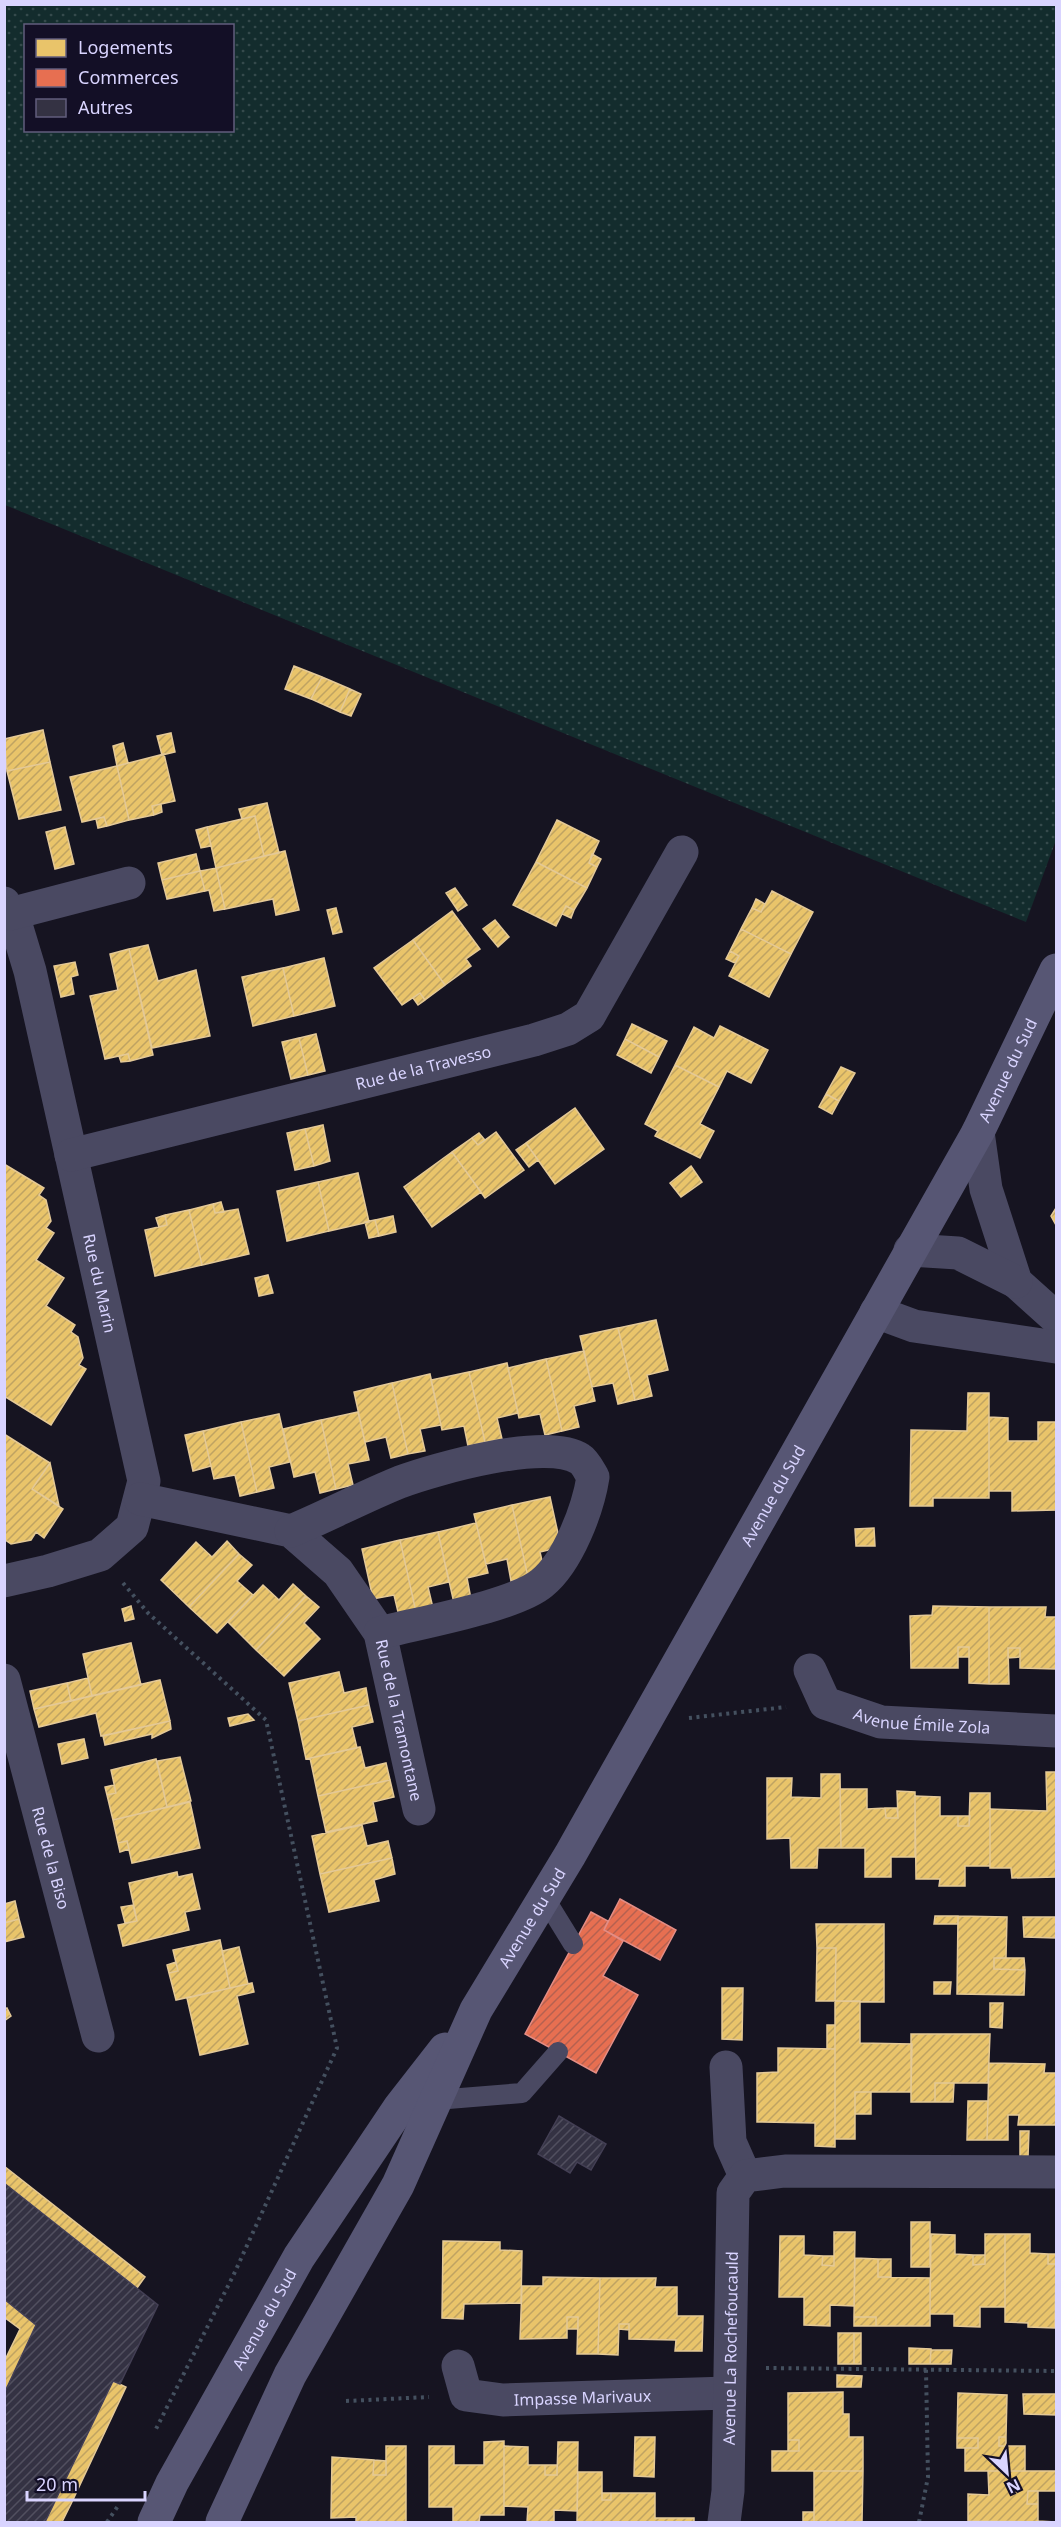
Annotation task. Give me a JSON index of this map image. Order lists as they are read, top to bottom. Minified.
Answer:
{"streets":{"main road":["Avenue du Sud"],"street":["Rue de la Travesso","Rue du Marin","Avenue Émile Zola","Rue de la Tramontane","Rue de la Biso","Avenue La Rochefoucauld","Impasse Marivaux"]},"crossings":[["Rue de la Travesso","Rue du Marin"],["Rue du Marin","Rue de la Tramontane"],["Avenue La Rochefoucauld","Impasse Marivaux"]],"legend":["Logements","Commerces","Autres"],"scale_bar":"20 m","north":"bottom right"}
